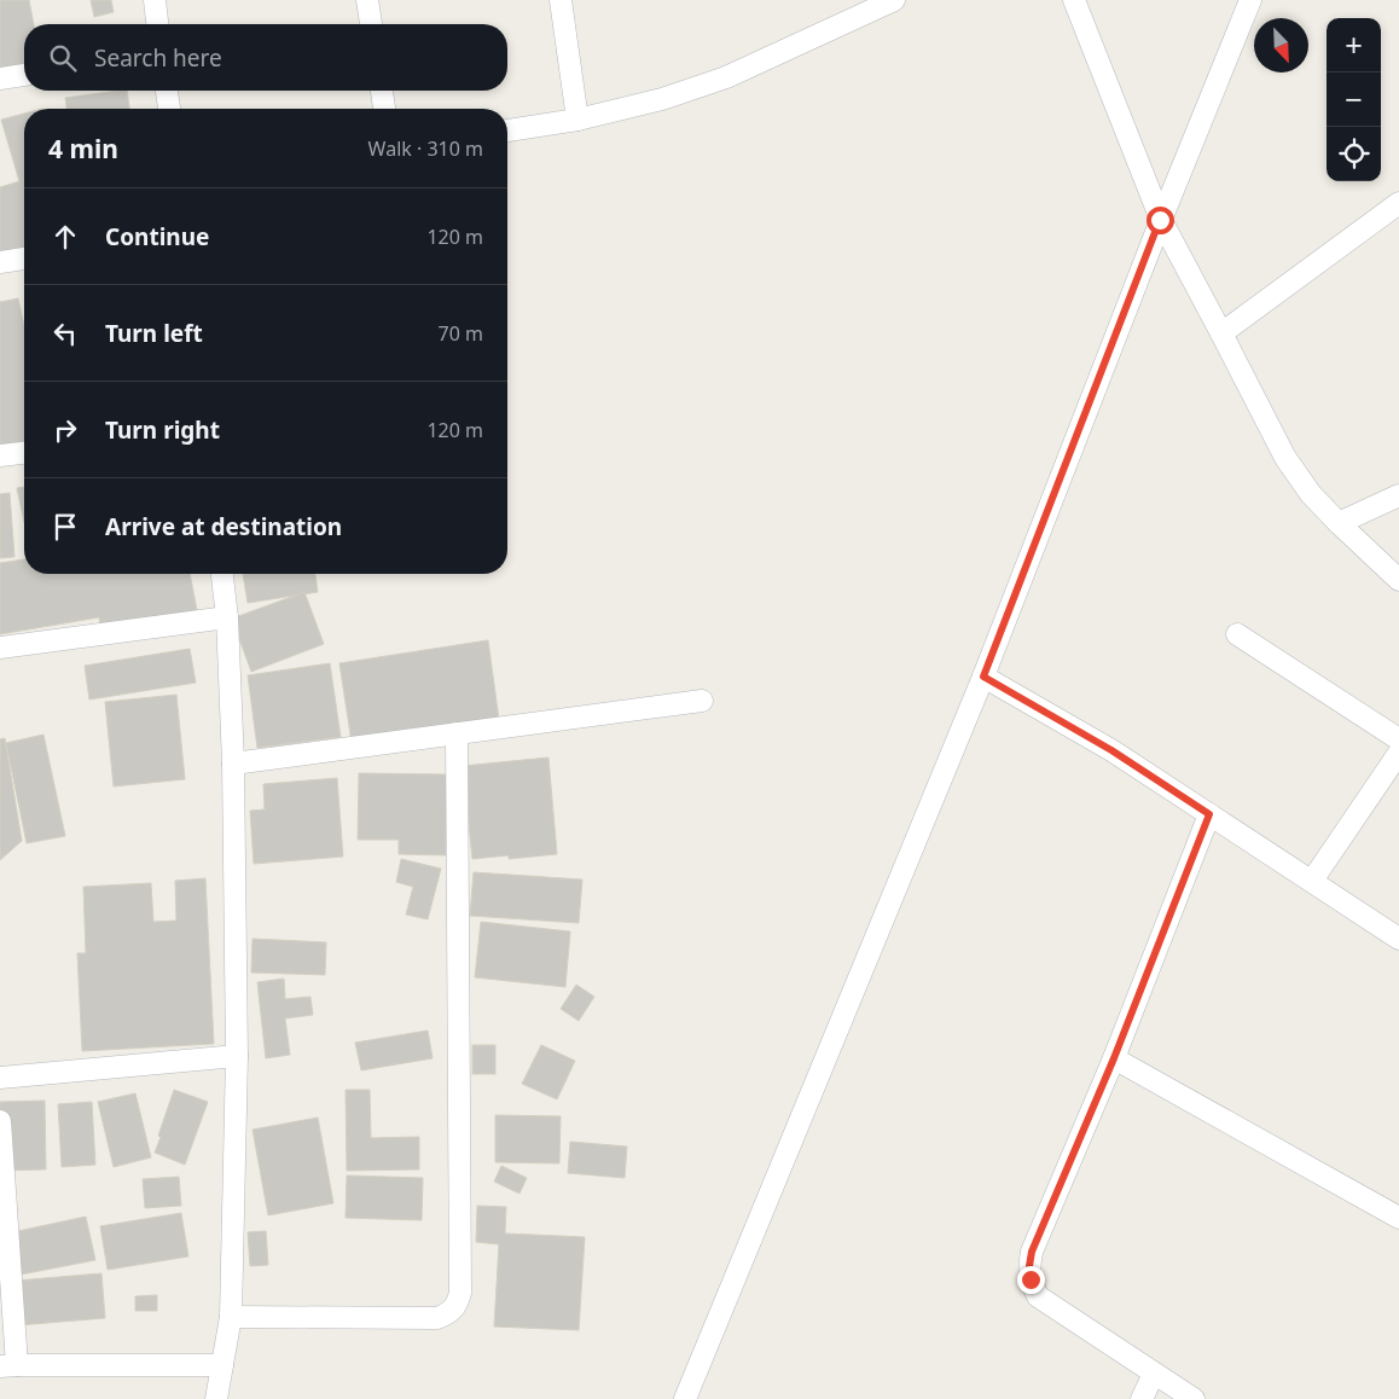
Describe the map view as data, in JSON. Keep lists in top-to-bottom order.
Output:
{
  "north": "bottom right",
  "page": {
    "map_buttons": ["+", "−"],
    "search": "Search here",
    "heading": ["4 min", "Walk · 310 m"],
    "list": [
      ["Continue", "120 m"],
      ["Turn left", "70 m"],
      ["Turn right", "120 m"],
      "Arrive at destination"
    ]
  }
}
